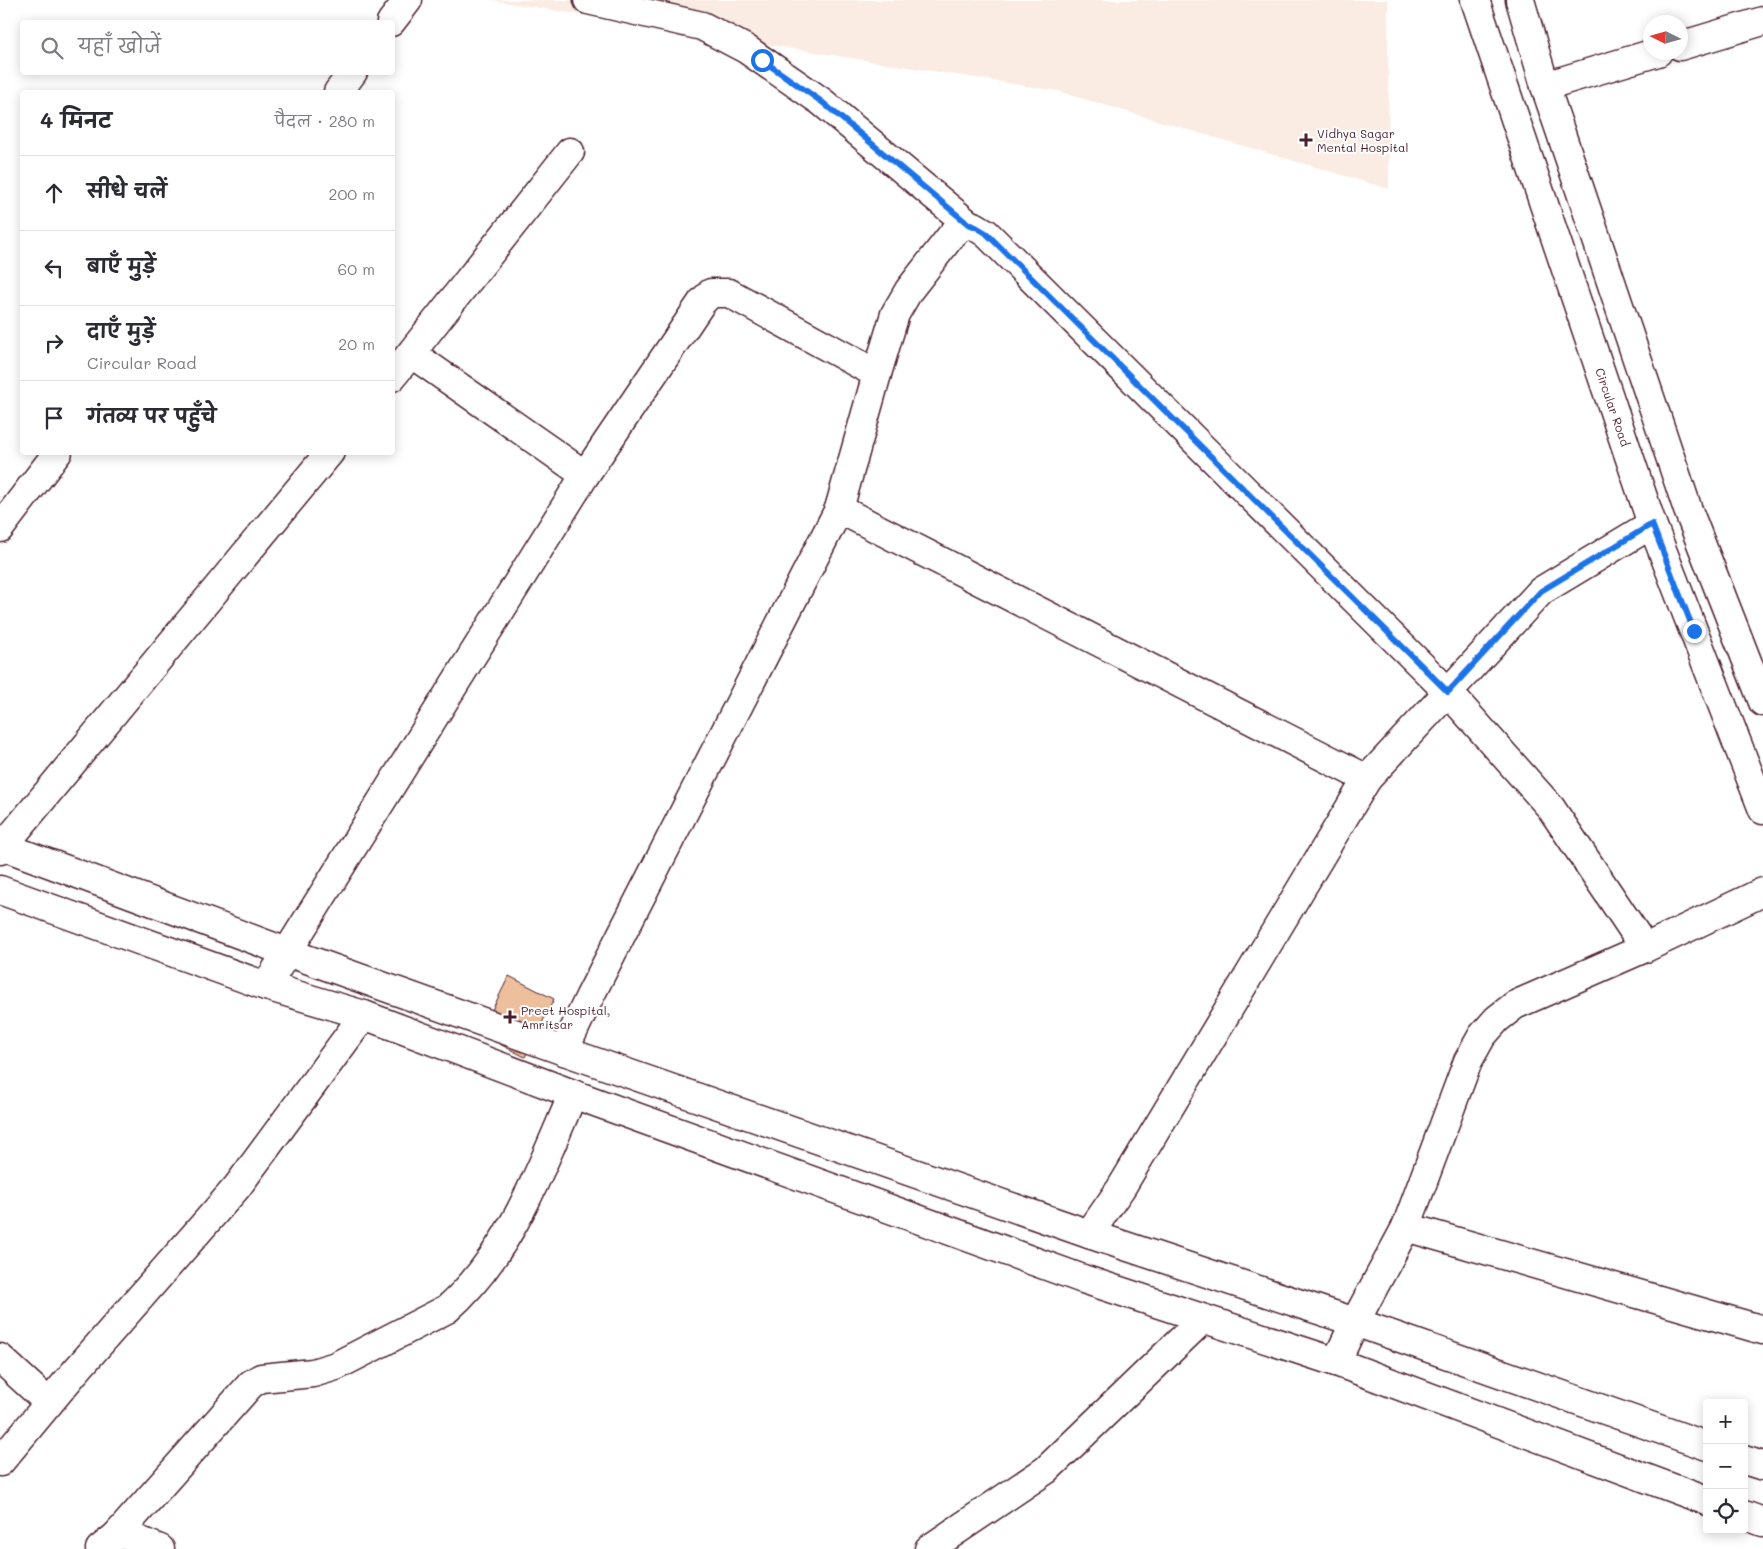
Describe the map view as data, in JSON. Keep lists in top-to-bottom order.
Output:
{
  "streets": {
    "street": ["Circular Road"]
  },
  "places": {
    "health": ["Vidhya Sagar Mental Hospital", "Preet Hospital, Amritsar"]
  },
  "north": "left",
  "page": {
    "search": "यहाँ खोजें",
    "heading": ["4 मिनट", "पैदल · 280 m"],
    "list": [
      ["सीधे चलें", "200 m"],
      ["बाएँ मुड़ें", "60 m"],
      ["दाएँ मुड़ें", "Circular Road", "20 m"],
      "गंतव्य पर पहुँचे"
    ],
    "map_buttons": ["+", "−"]
  }
}
